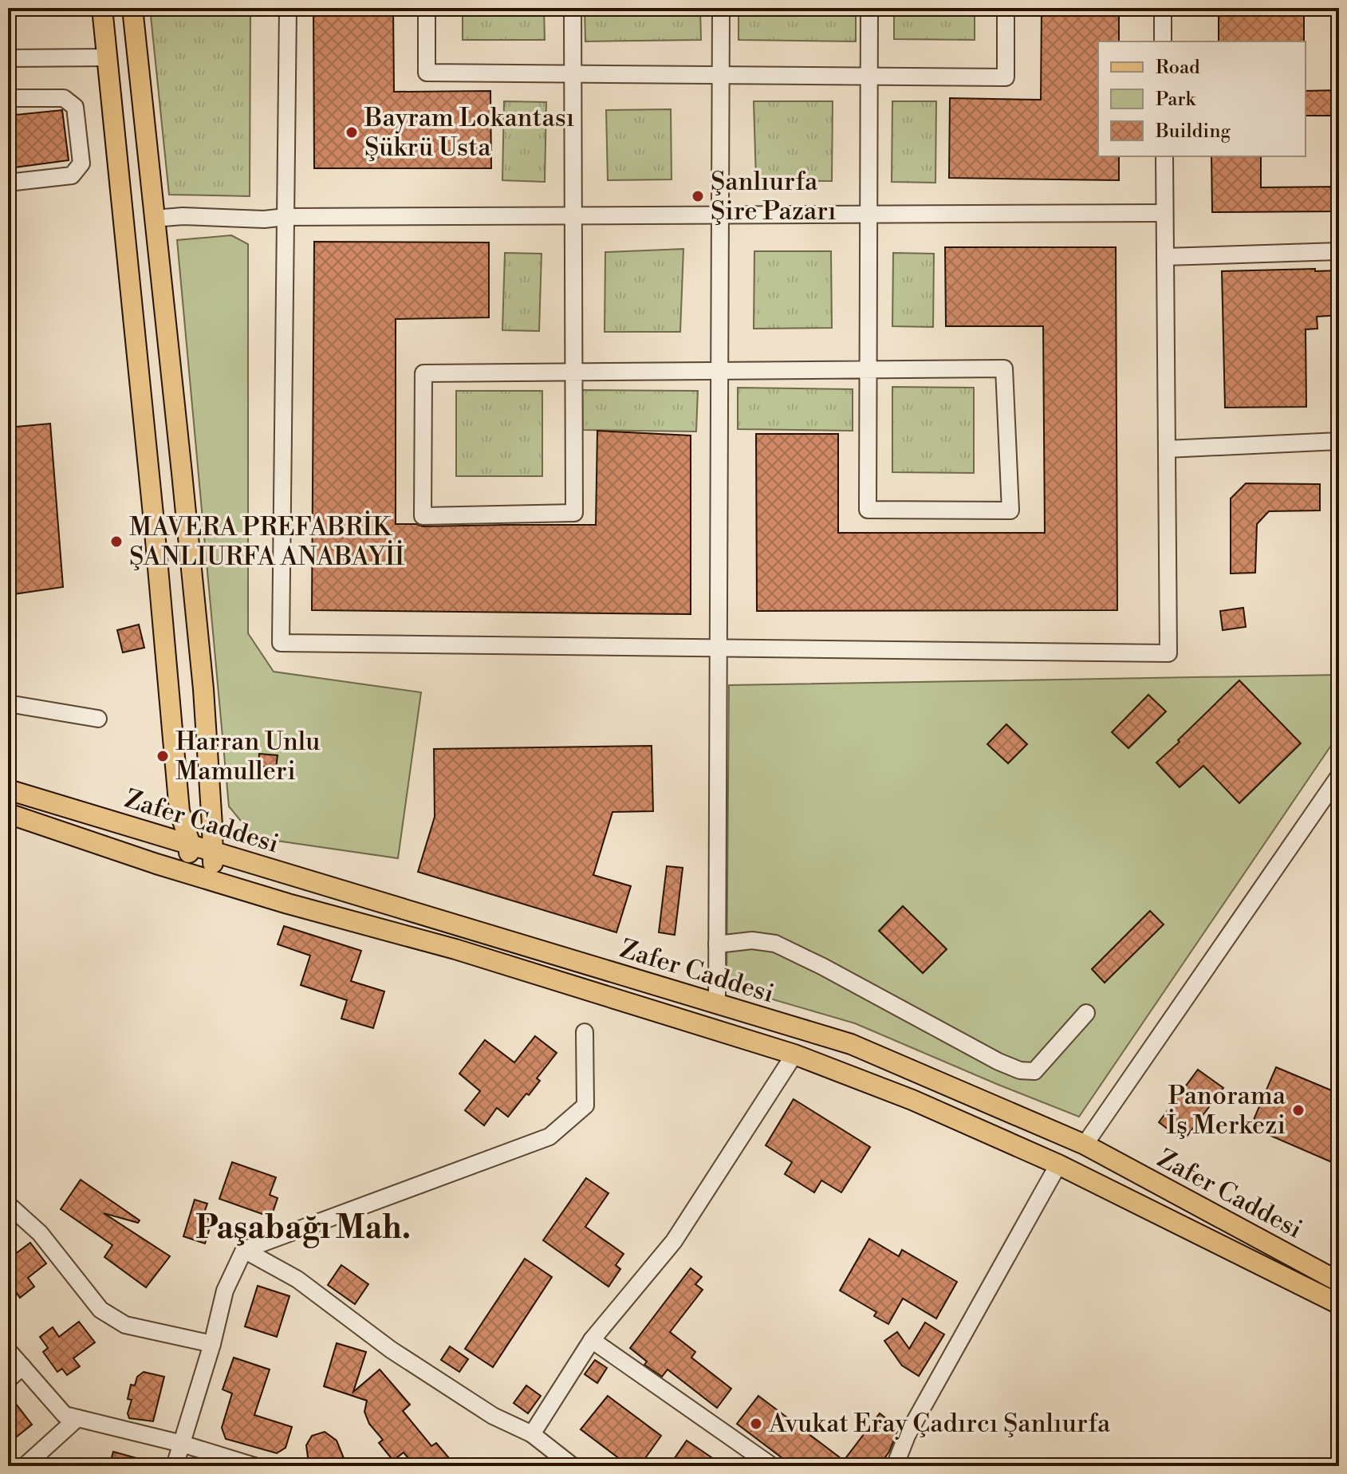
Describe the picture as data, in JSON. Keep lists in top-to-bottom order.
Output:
{
  "streets": {
    "main road": ["Zafer Caddesi"]
  },
  "districts": ["Paşabağı Mah."],
  "places": [
    "Bayram Lokantası Şükrü Usta",
    "Şanlıurfa Şire Pazarı",
    "MAVERA PREFABRİK ŞANLIURFA ANABAYİİ",
    "Harran Unlu Mamulleri",
    "Panorama İş Merkezi",
    "Avukat Eray Çadırcı Şanlıurfa"
  ],
  "legend": ["Road", "Park", "Building"]
}
